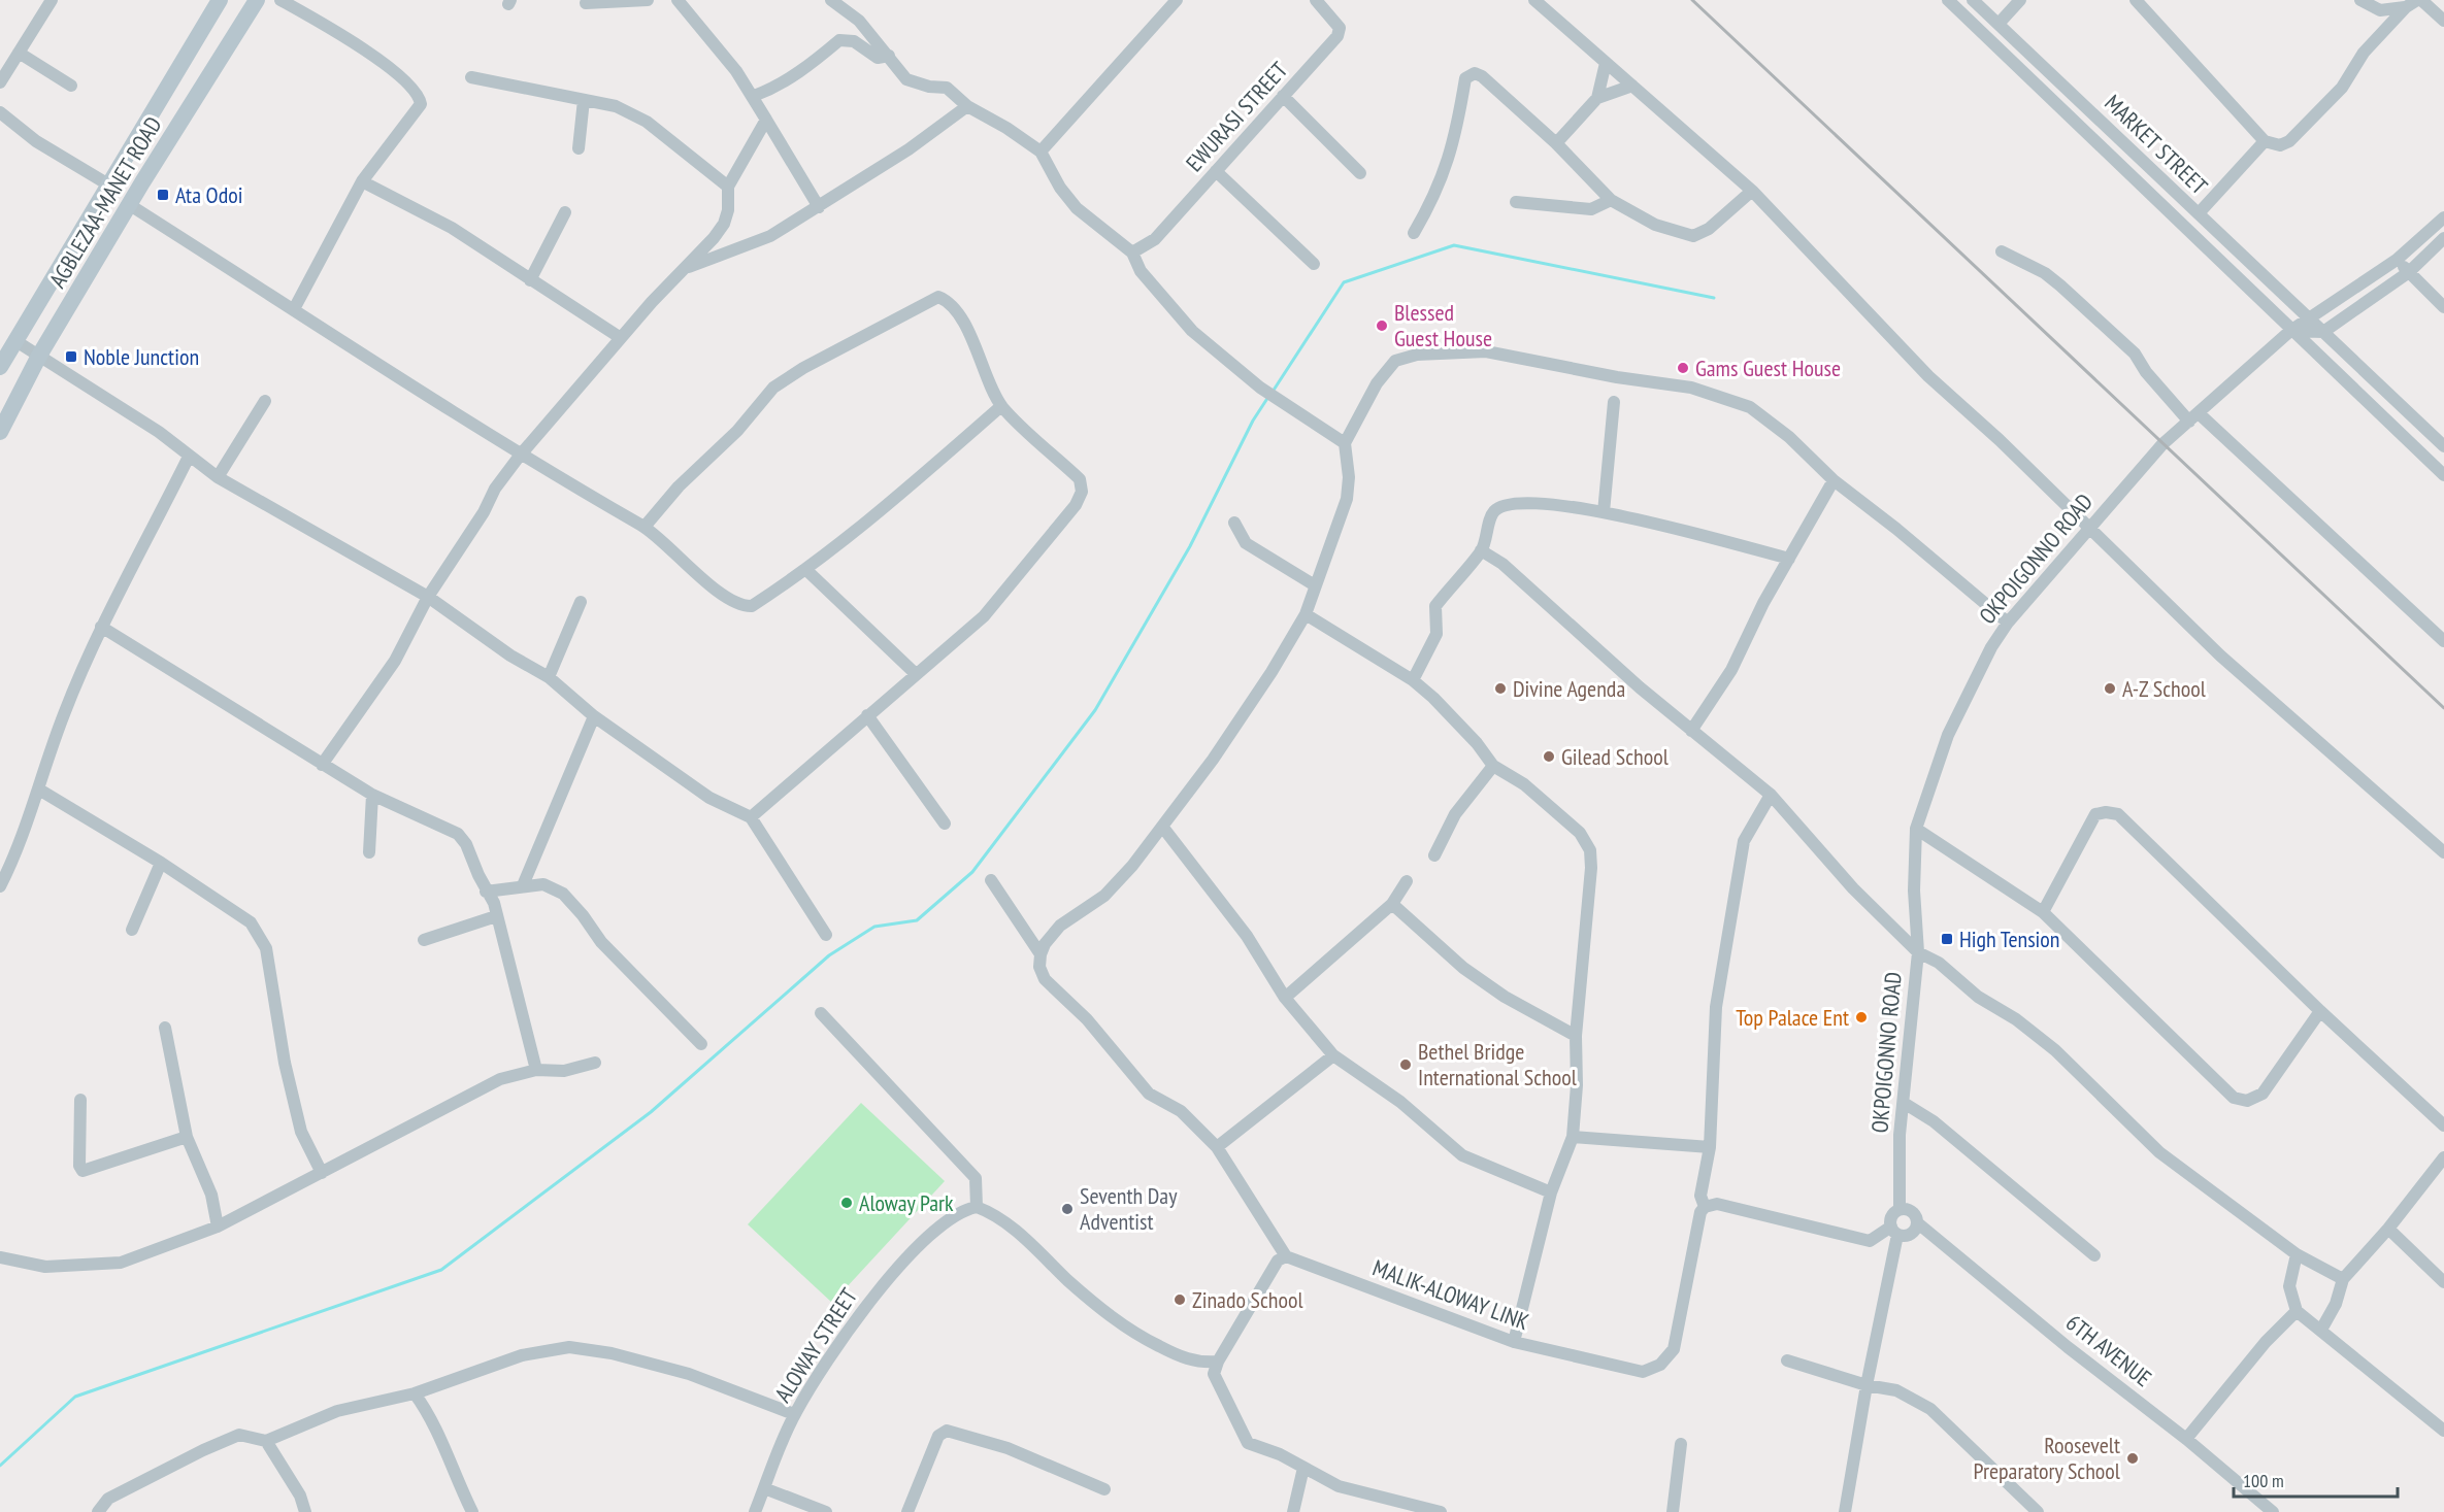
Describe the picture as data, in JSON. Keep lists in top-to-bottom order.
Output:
{
  "streets": {
    "main road": ["AGBLEZAA-MANET ROAD"],
    "street": [
      "EWURASI STREET",
      "MARKET STREET",
      "OKPOIGONNO ROAD",
      "MALIK-ALOWAY LINK",
      "ALOWAY STREET",
      "6TH AVENUE"
    ]
  },
  "crossings": [
    ["MARKET STREET", "OKPOIGONNO ROAD"],
    ["OKPOIGONNO ROAD", "6TH AVENUE"]
  ],
  "places": {
    "transit": ["Ata Odoi", "Noble Junction", "High Tension"],
    "other": [
      "Blessed Guest House",
      "Gams Guest House",
      "Divine Agenda",
      "A-Z School",
      "Gilead School",
      "Top Palace Ent",
      "Bethel Bridge International School",
      "Aloway Park",
      "Seventh Day Adventist",
      "Zinado School",
      "Roosevelt Preparatory School"
    ]
  },
  "scale_bar": "100 m"
}
